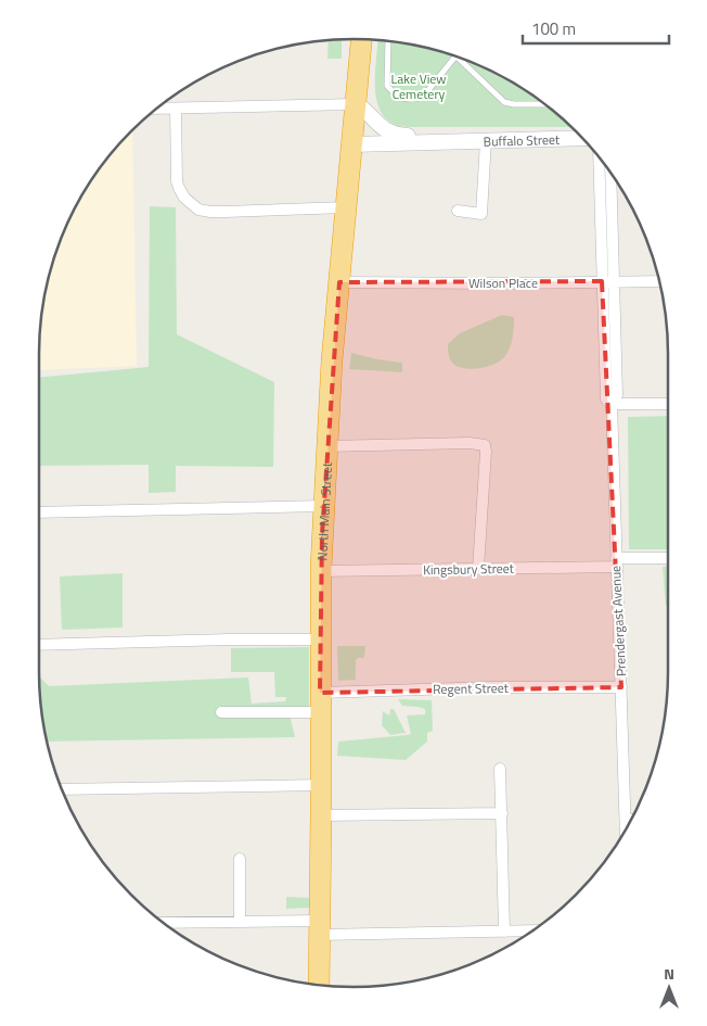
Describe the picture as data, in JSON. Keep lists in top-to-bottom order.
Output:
{
  "streets": {
    "highway": ["North Main Street"],
    "street": [
      "Buffalo Street",
      "Wilson Place",
      "Kingsbury Street",
      "Prendergast Avenue",
      "Regent Street"
    ]
  },
  "crossings": [
    ["Buffalo Street", "North Main Street"],
    ["Wilson Place", "North Main Street"],
    ["North Main Street", "Kingsbury Street"],
    ["North Main Street", "Regent Street"],
    ["Kingsbury Street", "Prendergast Avenue"],
    ["Prendergast Avenue", "Regent Street"]
  ],
  "parks": ["Lake View Cemetery"],
  "scale_bar": "100 m",
  "north": "top"
}
